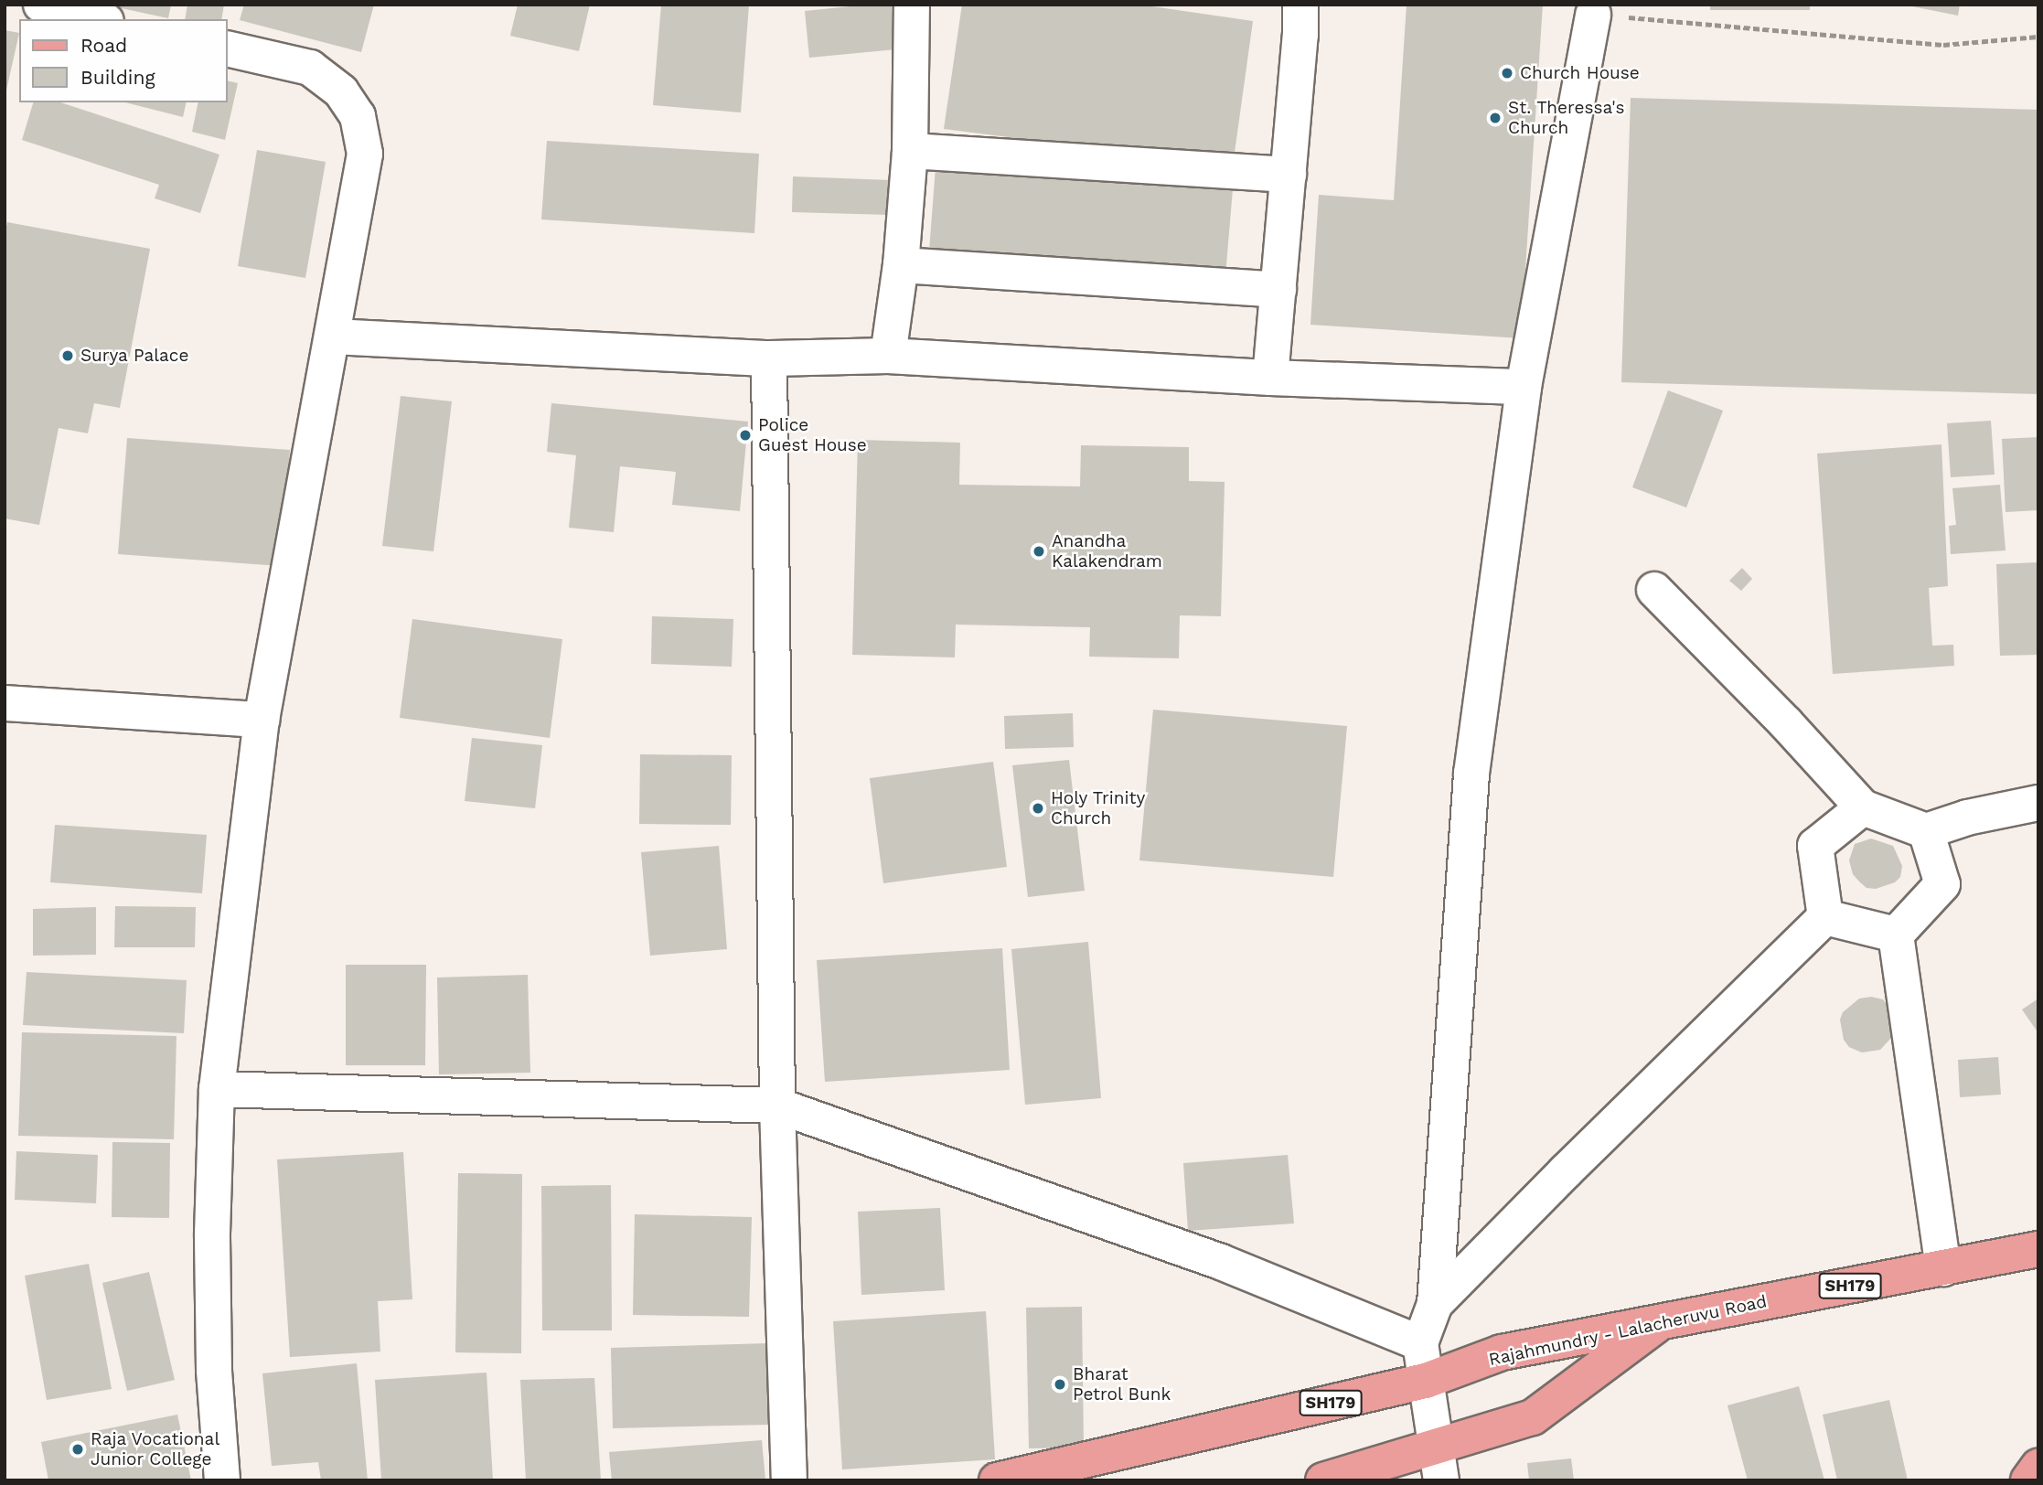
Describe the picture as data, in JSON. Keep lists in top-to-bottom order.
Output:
{
  "streets": {
    "main road": ["SH179", "Rajahmundry - Lalacheruvu Road"]
  },
  "crossings": [
    ["SH179", "Rajahmundry - Lalacheruvu Road"]
  ],
  "places": [
    "Church House",
    "St. Theressa's Church",
    "Surya Palace",
    "Police Guest House",
    "Anandha Kalakendram",
    "Holy Trinity Church",
    "Bharat Petrol Bunk",
    "Raja Vocational Junior College"
  ],
  "legend": ["Road", "Building"]
}
